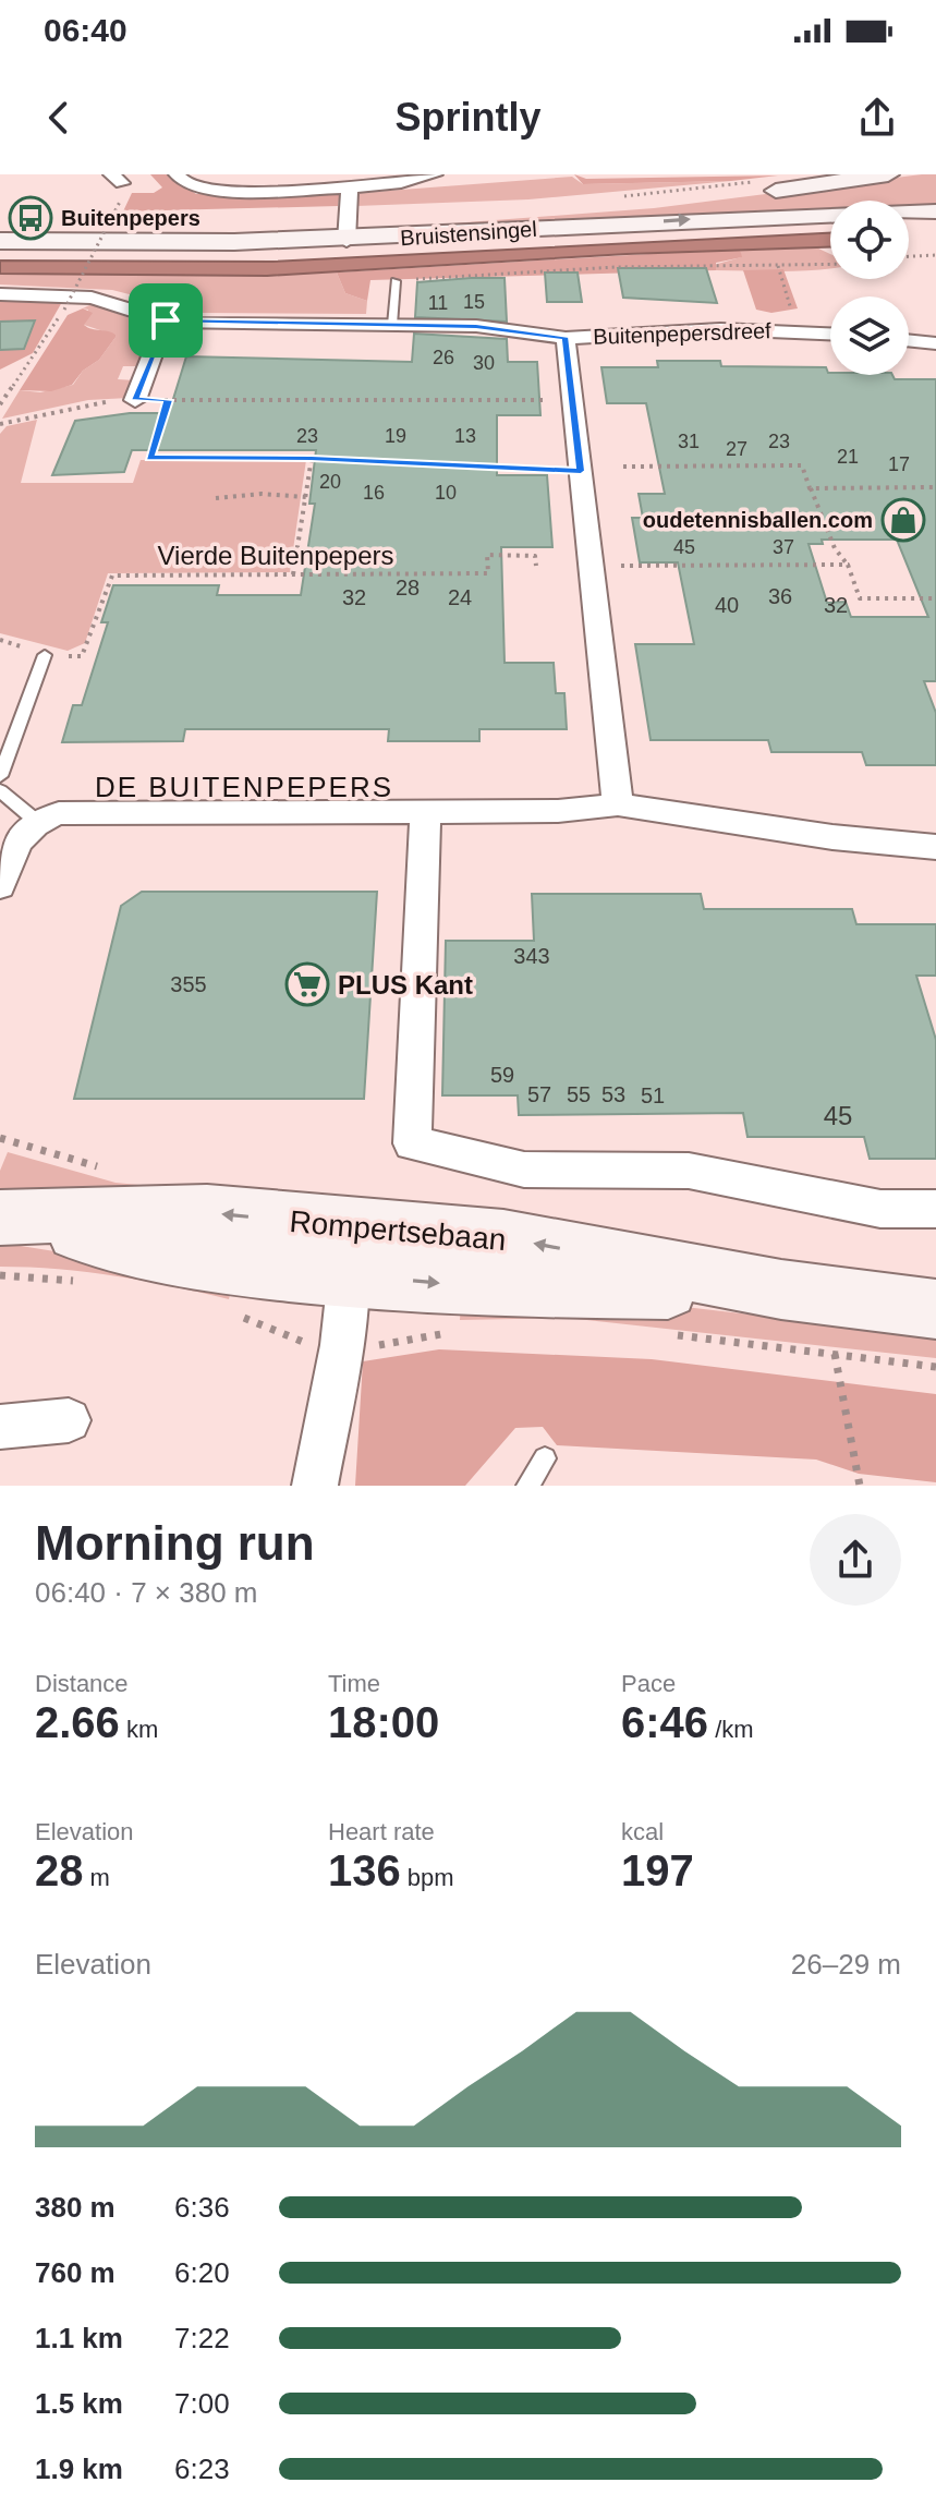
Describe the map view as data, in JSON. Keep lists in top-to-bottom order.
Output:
{
  "streets": {
    "main road": ["Bruistensingel", "Rompertsebaan"],
    "street": ["Buitenpepersdreef"],
    "path": ["Vierde Buitenpepers"]
  },
  "districts": ["DE BUITENPEPERS"],
  "places": {
    "bus stop": ["Buitenpepers"],
    "shop": ["oudetennisballen.com"],
    "supermarket": ["PLUS Kant"]
  },
  "house_numbers": [
    "15",
    "11",
    "26",
    "30",
    "23",
    "19",
    "13",
    "31",
    "23",
    "27",
    "21",
    "17",
    "20",
    "16",
    "10",
    "45",
    "37",
    "28",
    "36",
    "32",
    "24",
    "40",
    "32",
    "343",
    "355",
    "59",
    "57",
    "55",
    "53",
    "51",
    "45"
  ],
  "page": {
    "status": "06:40",
    "header": "Sprintly",
    "heading": ["Morning run", "06:40 · 7 × 380 m"],
    "stats": [
      ["Distance", "2.66 km"],
      ["Time", "18:00"],
      ["Pace", "6:46 /km"],
      ["Elevation", "28 m"],
      ["Heart rate", "136 bpm"],
      ["kcal", "197"]
    ],
    "chart": ["Elevation", "26–29 m"],
    "list": [
      {
        "name": "380 m",
        "note": "6:36"
      },
      {
        "name": "760 m",
        "note": "6:20"
      },
      {
        "name": "1.1 km",
        "note": "7:22"
      },
      {
        "name": "1.5 km",
        "note": "7:00"
      },
      {
        "name": "1.9 km",
        "note": "6:23"
      }
    ]
  }
}
